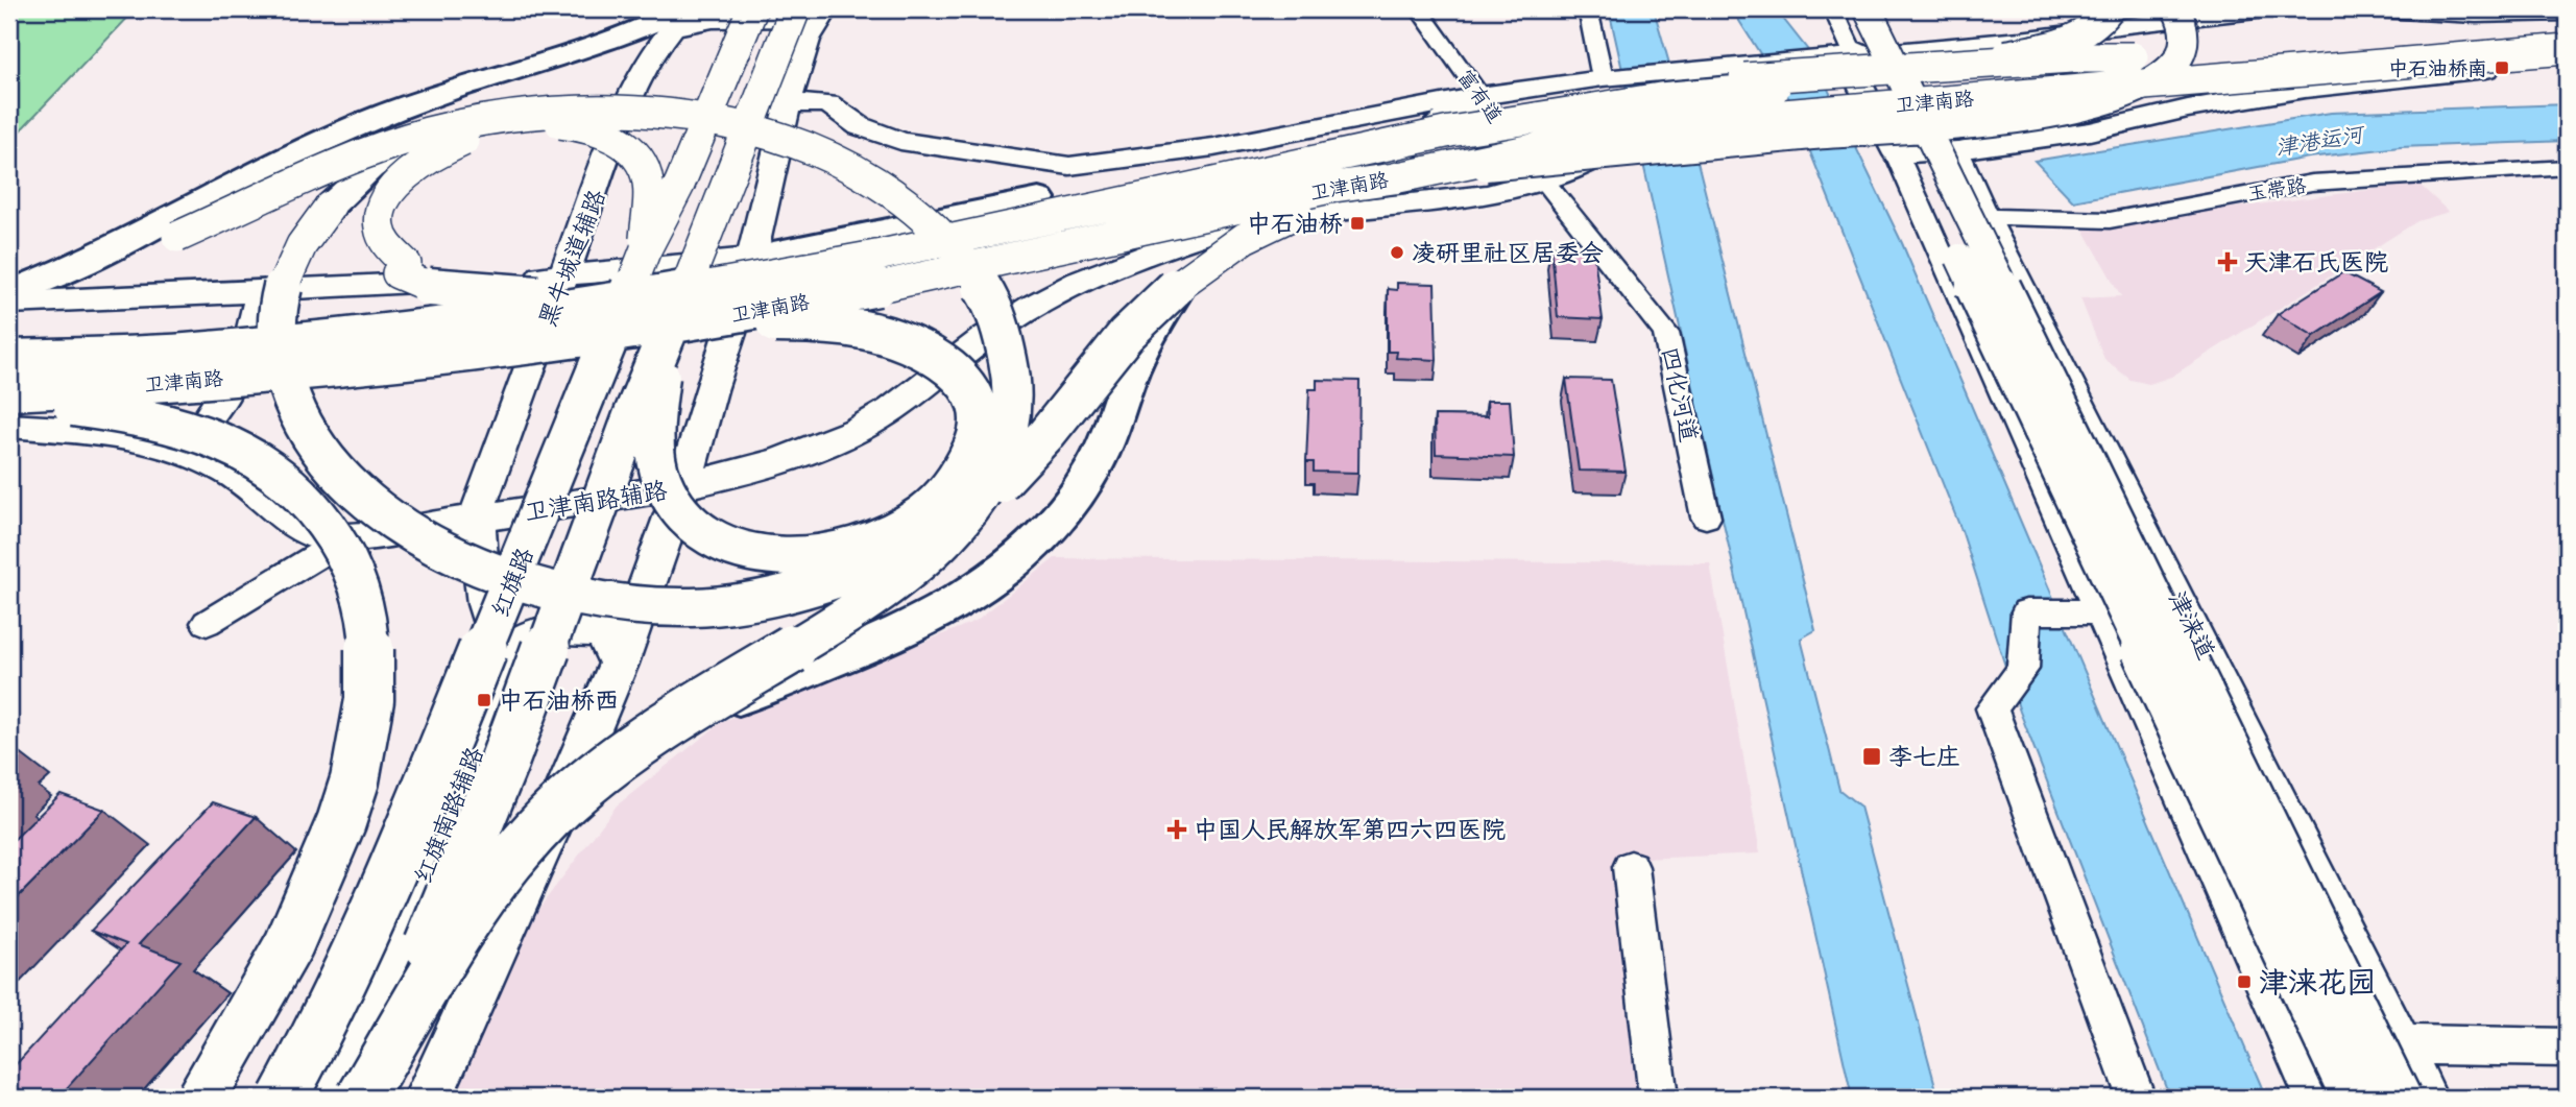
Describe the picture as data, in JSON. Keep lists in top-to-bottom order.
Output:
{
  "streets": {
    "highway": ["卫津南路", "红旗路"],
    "main road": ["黑牛城道辅路", "卫津南路辅路", "红旗南路辅路"],
    "street": [
      "富有道",
      "玉带路",
      "四化河道",
      "津涞道"
    ]
  },
  "crossings": [
    ["富有道", "四化河道"],
    ["富有道", "卫津南路辅路"],
    ["玉带路", "津涞道"],
    ["黑牛城道辅路", "卫津南路辅路"],
    ["四化河道", "卫津南路辅路"]
  ],
  "water": ["津港运河"],
  "places": {
    "transit": [
      "中石油桥南",
      "中石油桥",
      "中石油桥西",
      "李七庄",
      "津涞花园"
    ],
    "other": ["凌研里社区居委会"],
    "health": ["天津石氏医院", "中国人民解放军第四六四医院"]
  }
}
